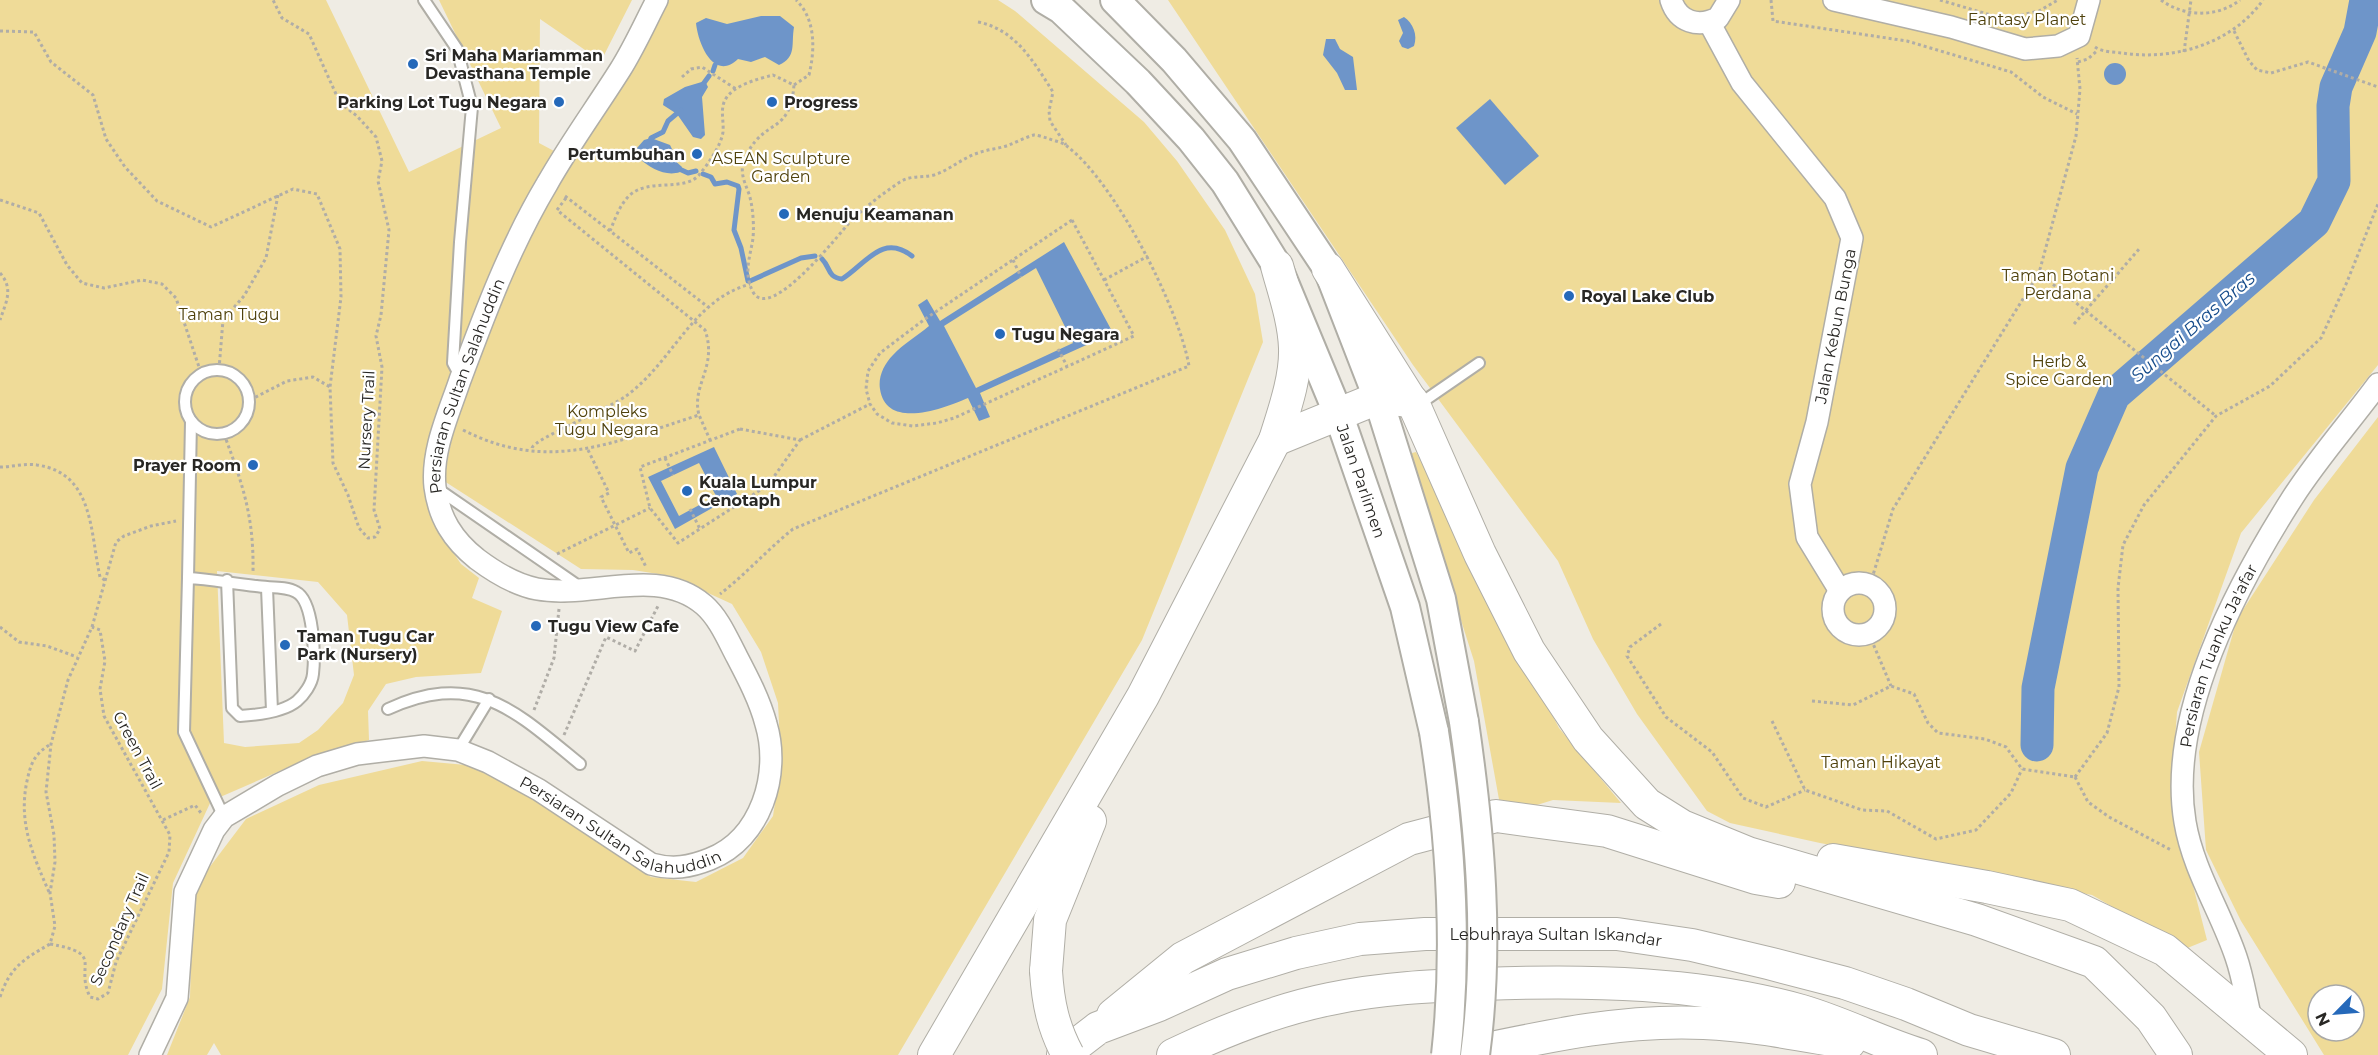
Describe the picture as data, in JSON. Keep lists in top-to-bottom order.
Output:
{
  "streets": {
    "main road": ["Lebuhraya Sultan Iskandar"],
    "street": [
      "Jalan Kebun Bunga",
      "Persiaran Sultan Salahuddin",
      "Jalan Parlimen",
      "Persiaran Tuanku Ja'afar"
    ],
    "path": ["Nursery Trail", "Green Trail", "Secondary Trail"]
  },
  "crossings": [
    ["Green Trail", "Secondary Trail"]
  ],
  "water": ["Sungai Bras Bras"],
  "parks": [
    "Fantasy Planet",
    "ASEAN Sculpture Garden",
    "Taman Botani Perdana",
    "Taman Tugu",
    "Herb & Spice Garden",
    "Kompleks Tugu Negara",
    "Taman Hikayat"
  ],
  "places": [
    "Sri Maha Mariamman Devasthana Temple",
    "Parking Lot Tugu Negara",
    "Progress",
    "Pertumbuhan",
    "Menuju Keamanan",
    "Royal Lake Club",
    "Tugu Negara",
    "Prayer Room",
    "Kuala Lumpur Cenotaph",
    "Tugu View Cafe",
    "Taman Tugu Car Park (Nursery)"
  ],
  "north": "bottom left"
}
